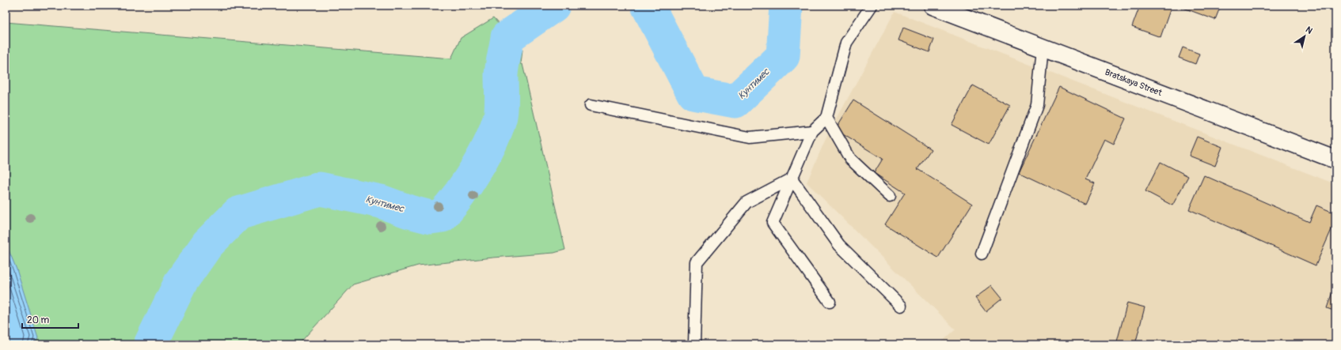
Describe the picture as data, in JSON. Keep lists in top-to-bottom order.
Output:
{
  "streets": {
    "street": ["Bratskaya Street"]
  },
  "water": ["Кунтимес"],
  "scale_bar": "20 m",
  "north": "top right"
}
